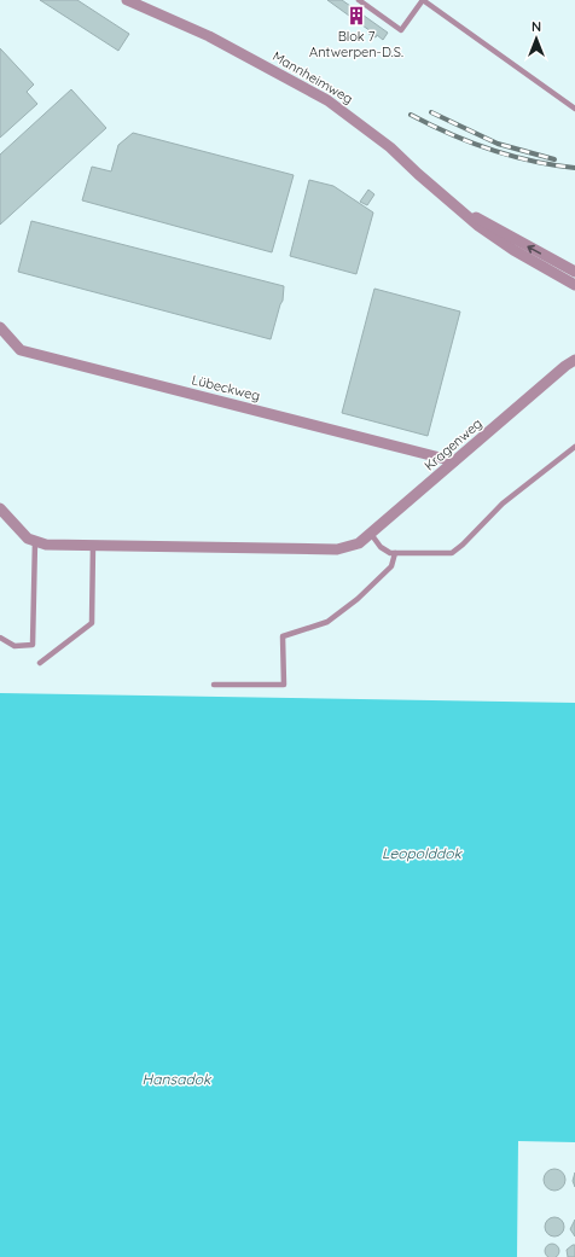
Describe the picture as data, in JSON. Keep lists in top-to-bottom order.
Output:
{
  "streets": {
    "street": ["Mannheimweg", "Lübeckweg", "Kragenweg"]
  },
  "crossings": [
    ["Lübeckweg", "Kragenweg"]
  ],
  "water": ["Leopolddok", "Hansadok"],
  "places": {
    "building": ["Blok 7 Antwerpen-D.S."]
  },
  "north": "top"
}
